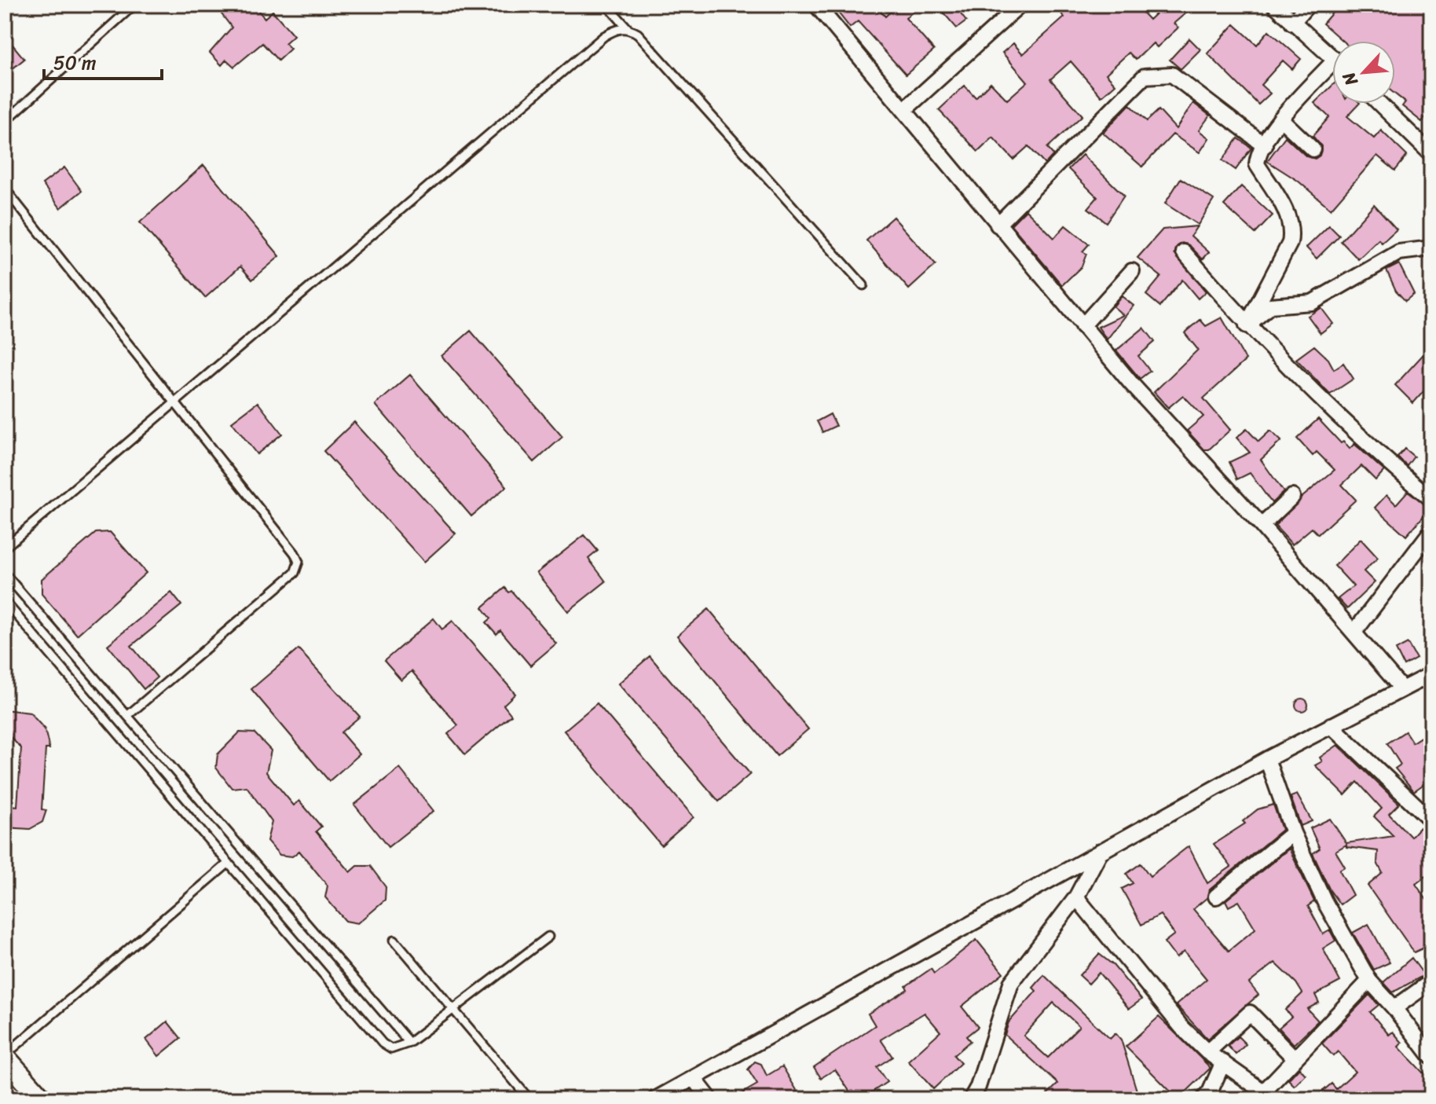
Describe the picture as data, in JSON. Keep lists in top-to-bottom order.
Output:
{
  "scale_bar": "50 m",
  "north": "bottom left"
}
